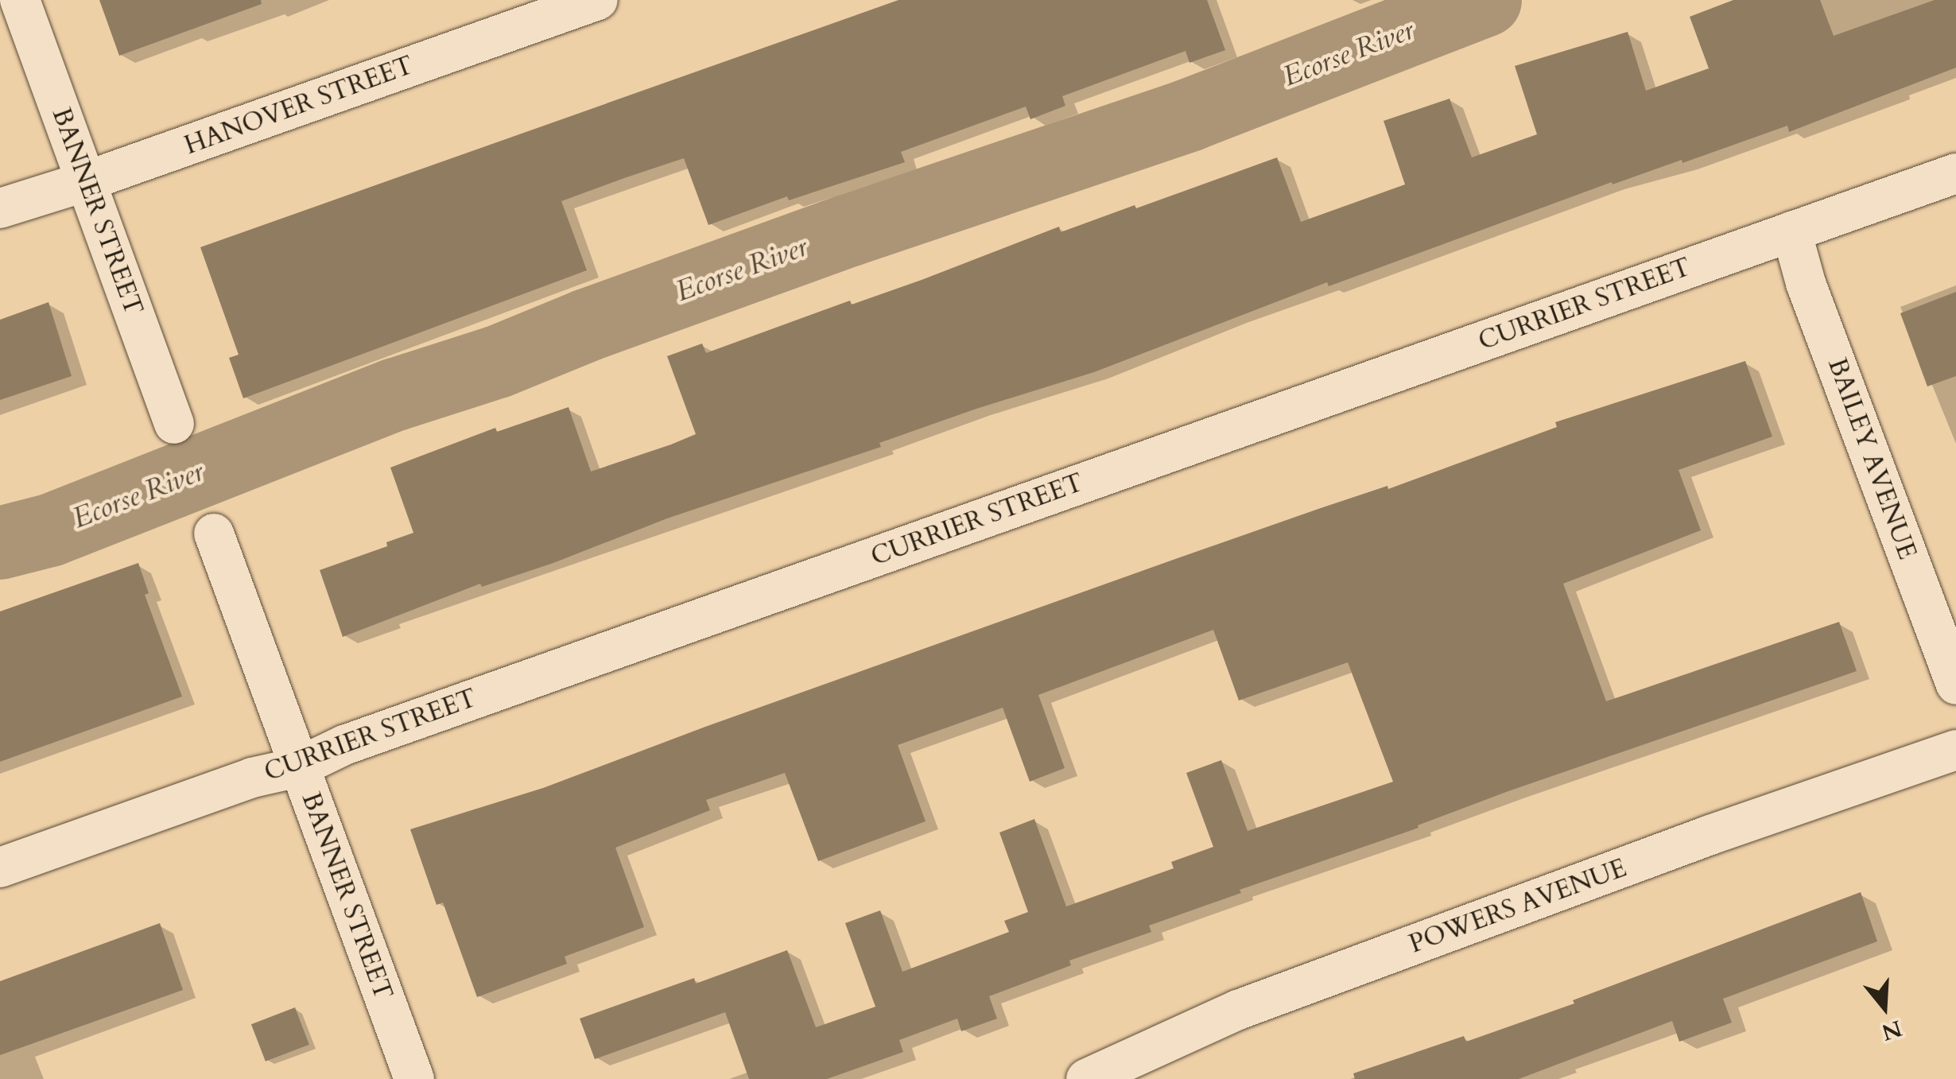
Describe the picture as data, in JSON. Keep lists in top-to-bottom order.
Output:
{
  "streets": {
    "street": [
      "HANOVER STREET",
      "BANNER STREET",
      "CURRIER STREET",
      "BAILEY AVENUE",
      "POWERS AVENUE"
    ]
  },
  "crossings": [
    ["HANOVER STREET", "BANNER STREET"],
    ["BANNER STREET", "CURRIER STREET"],
    ["CURRIER STREET", "BAILEY AVENUE"]
  ],
  "water": ["Ecorse River"],
  "north": "bottom"
}
